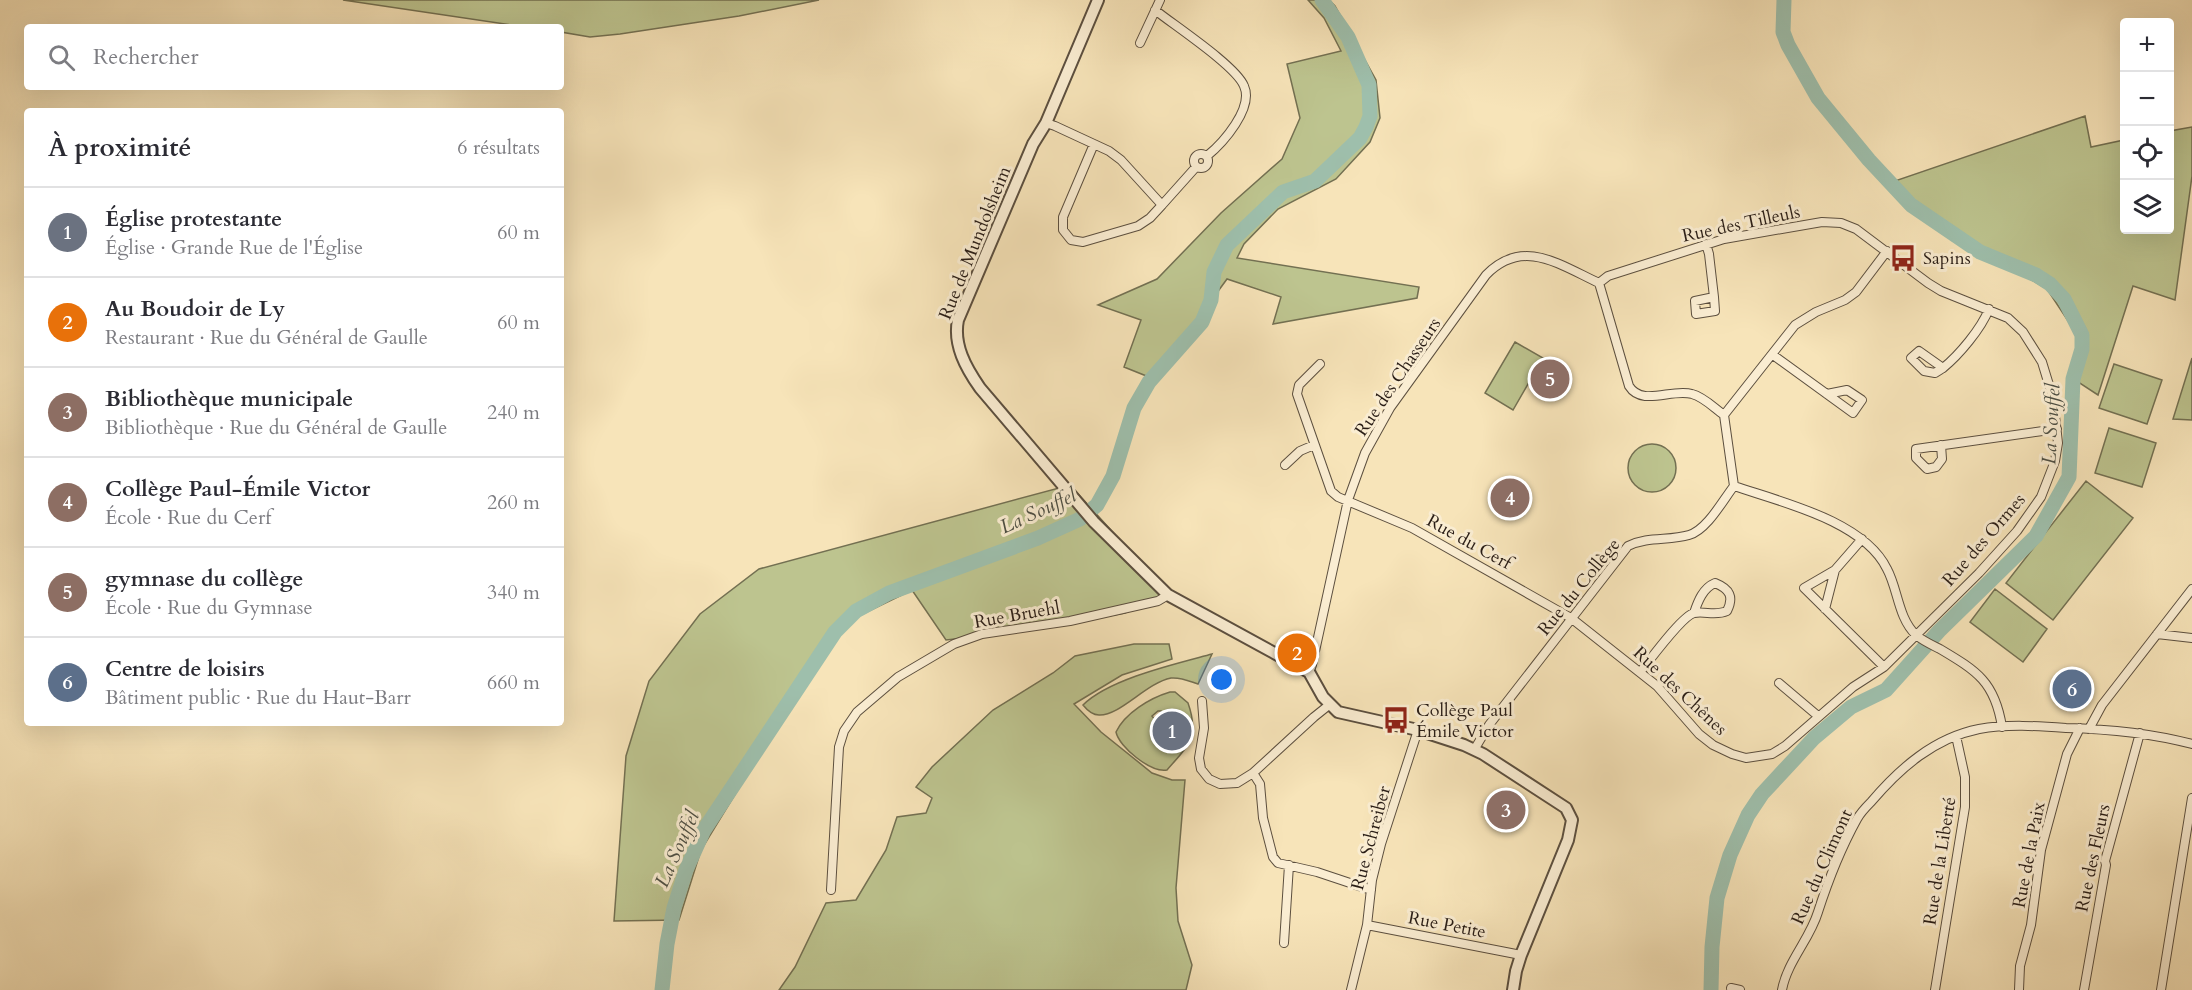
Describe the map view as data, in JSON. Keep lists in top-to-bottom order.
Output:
{
  "streets": {
    "street": [
      "Rue des Tilleuls",
      "Rue de Mundolsheim",
      "Rue des Chasseurs",
      "Rue des Ormes",
      "Rue du Cerf",
      "Rue du Collège",
      "Rue Bruehl",
      "Rue des Chênes",
      "Rue Schreiber",
      "Rue de la Paix",
      "Rue des Fleurs",
      "Rue de la Liberté",
      "Rue du Climont",
      "Rue Petite"
    ]
  },
  "crossings": [
    ["Rue des Tilleuls", "Rue des Chasseurs"],
    ["Rue des Tilleuls", "Rue des Ormes"],
    ["Rue de Mundolsheim", "Rue des Chasseurs"],
    ["Rue de Mundolsheim", "Rue Bruehl"],
    ["Rue des Chasseurs", "Rue du Cerf"],
    ["Rue des Ormes", "Rue des Chênes"],
    ["Rue du Cerf", "Rue du Collège"],
    ["Rue du Cerf", "Rue des Chênes"],
    ["Rue du Collège", "Rue des Chênes"],
    ["Rue Schreiber", "Rue Petite"],
    ["Rue de la Paix", "Rue du Climont"],
    ["Rue des Fleurs", "Rue du Climont"],
    ["Rue de la Liberté", "Rue du Climont"]
  ],
  "water": ["La Souffel"],
  "places": {
    "bus stop": ["Sapins", "Collège Paul Émile Victor"]
  },
  "page": {
    "map_buttons": ["+", "−"],
    "search": "Rechercher",
    "heading": ["À proximité", "6 résultats"],
    "list": [
      {
        "mark": "1",
        "name": "Église protestante",
        "note": "Église · Grande Rue de l'Église",
        "value": "60 m"
      },
      {
        "mark": "2",
        "name": "Au Boudoir de Ly",
        "note": "Restaurant · Rue du Général de Gaulle",
        "value": "60 m"
      },
      {
        "mark": "3",
        "name": "Bibliothèque municipale",
        "note": "Bibliothèque · Rue du Général de Gaulle",
        "value": "240 m"
      },
      {
        "mark": "4",
        "name": "Collège Paul-Émile Victor",
        "note": "École · Rue du Cerf",
        "value": "260 m"
      },
      {
        "mark": "5",
        "name": "gymnase du collège",
        "note": "École · Rue du Gymnase",
        "value": "340 m"
      },
      {
        "mark": "6",
        "name": "Centre de loisirs",
        "note": "Bâtiment public · Rue du Haut-Barr",
        "value": "660 m"
      }
    ],
    "pins": [
      "5",
      "4",
      "2",
      "6",
      "1",
      "3"
    ]
  }
}
